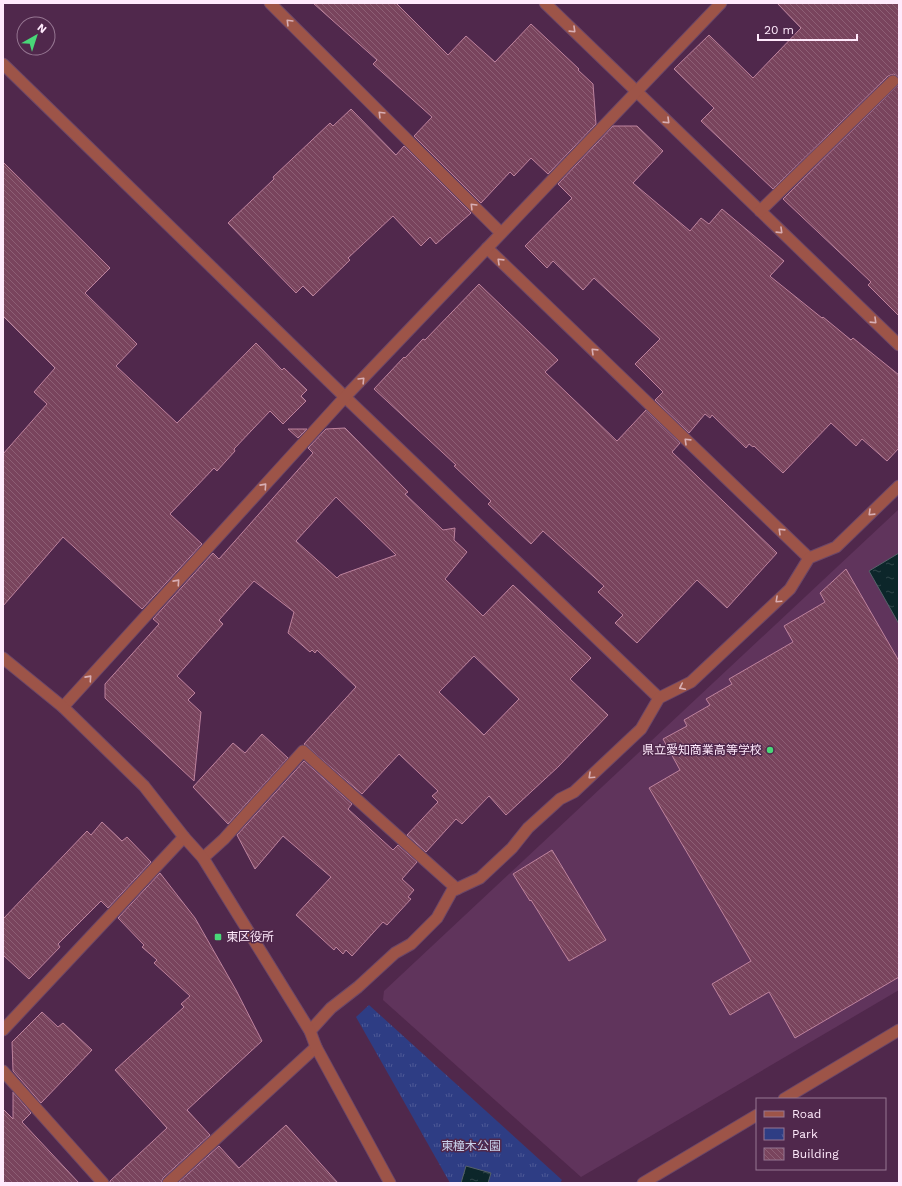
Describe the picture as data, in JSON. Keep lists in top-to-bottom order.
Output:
{
  "parks": ["東橦木公園"],
  "places": {
    "other": ["県立愛知商業高等学校"],
    "transit": ["東区役所"]
  },
  "legend": ["Road", "Park", "Building"],
  "scale_bar": "20 m",
  "north": "top right"
}
